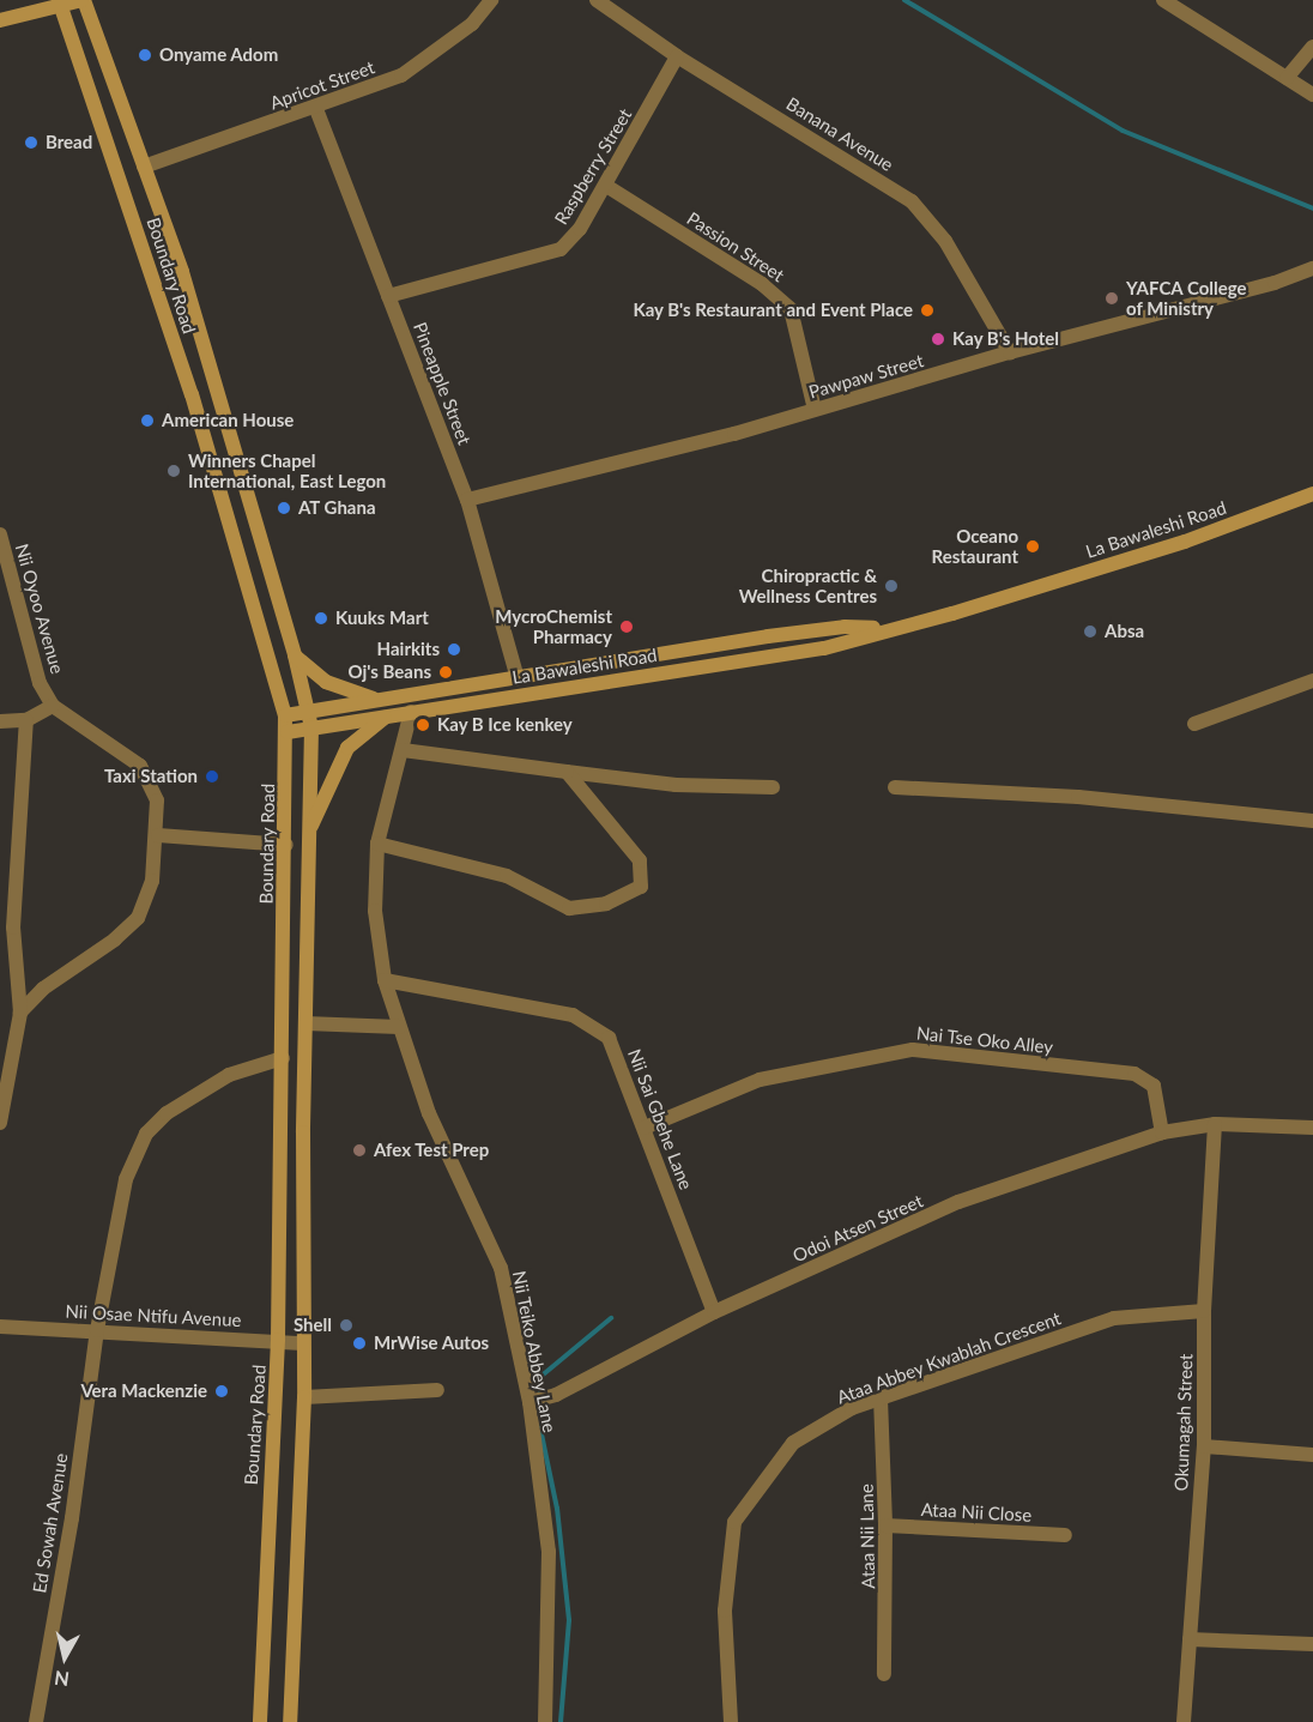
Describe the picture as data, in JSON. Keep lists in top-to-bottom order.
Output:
{
  "streets": {
    "main road": ["Boundary Road", "La Bawaleshi Road"],
    "street": [
      "Apricot Street",
      "Banana Avenue",
      "Raspberry Street",
      "Passion Street",
      "Pawpaw Street",
      "Pineapple Street",
      "Nii Oyoo Avenue",
      "Nai Tse Oko Alley",
      "Nii Sai Gbehe Lane",
      "Odoi Atsen Street",
      "Nii Osae Ntifu Avenue",
      "Nii Teiko Abbey Lane",
      "Ataa Abbey Kwablah Crescent",
      "Okumagah Street",
      "Ataa Nii Close",
      "Ed Sowah Avenue",
      "Ataa Nii Lane"
    ]
  },
  "crossings": [
    ["Apricot Street", "Boundary Road"],
    ["Apricot Street", "Pineapple Street"],
    ["Banana Avenue", "Raspberry Street"],
    ["Banana Avenue", "Pawpaw Street"],
    ["Raspberry Street", "Passion Street"],
    ["Raspberry Street", "Pineapple Street"],
    ["Passion Street", "Pawpaw Street"],
    ["Boundary Road", "La Bawaleshi Road"],
    ["Boundary Road", "Nii Osae Ntifu Avenue"],
    ["Boundary Road", "Ed Sowah Avenue"],
    ["Pawpaw Street", "Pineapple Street"],
    ["Pineapple Street", "La Bawaleshi Road"],
    ["La Bawaleshi Road", "Nii Teiko Abbey Lane"],
    ["Nai Tse Oko Alley", "Nii Sai Gbehe Lane"],
    ["Nai Tse Oko Alley", "Odoi Atsen Street"],
    ["Nii Sai Gbehe Lane", "Odoi Atsen Street"],
    ["Nii Sai Gbehe Lane", "Nii Teiko Abbey Lane"],
    ["Odoi Atsen Street", "Nii Teiko Abbey Lane"],
    ["Odoi Atsen Street", "Okumagah Street"],
    ["Nii Osae Ntifu Avenue", "Ed Sowah Avenue"],
    ["Ataa Abbey Kwablah Crescent", "Okumagah Street"],
    ["Ataa Abbey Kwablah Crescent", "Ataa Nii Lane"],
    ["Ataa Nii Close", "Ataa Nii Lane"]
  ],
  "places": [
    "Onyame Adom",
    "Bread",
    "YAFCA College of Ministry",
    "Kay B's Restaurant and Event Place",
    "Kay B's Hotel",
    "American House",
    "Winners Chapel International, East Legon",
    "AT Ghana",
    "Oceano Restaurant",
    "Chiropractic & Wellness Centres",
    "Kuuks Mart",
    "MycroChemist Pharmacy",
    "Absa",
    "Hairkits",
    "Oj's Beans",
    "Kay B Ice kenkey",
    "Taxi Station",
    "Afex Test Prep",
    "Shell",
    "MrWise Autos",
    "Vera Mackenzie"
  ],
  "north": "bottom"
}
